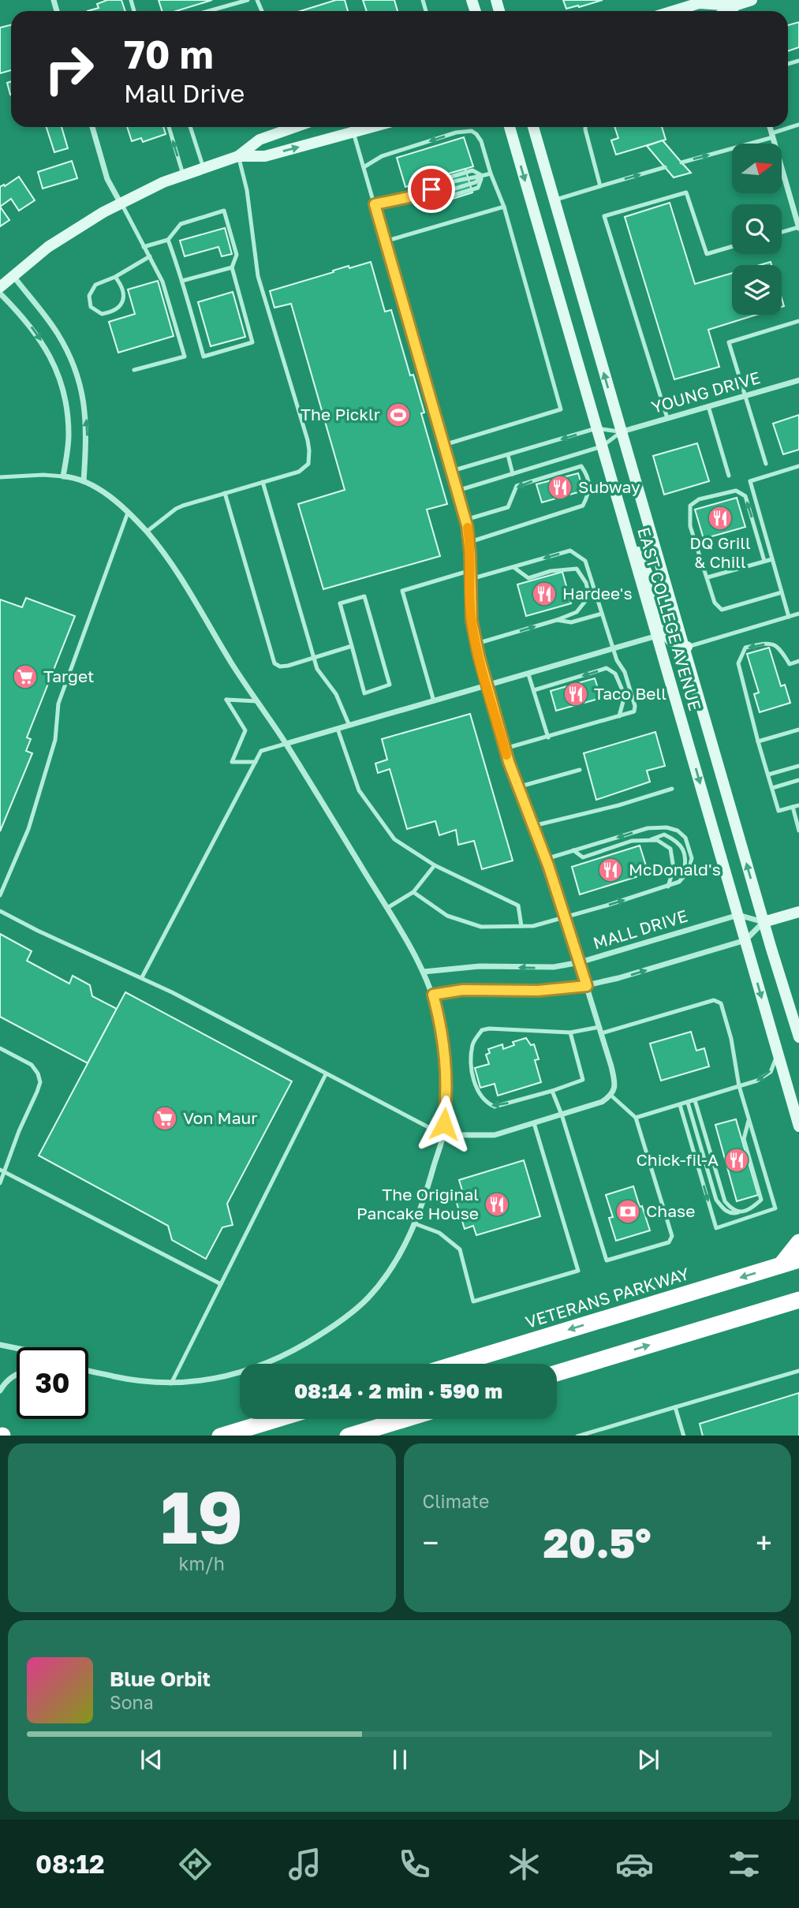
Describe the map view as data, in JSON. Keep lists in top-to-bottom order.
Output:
{
  "streets": {
    "highway": ["VETERANS PARKWAY"],
    "main road": ["EAST COLLEGE AVENUE"],
    "street": ["YOUNG DRIVE", "MALL DRIVE"]
  },
  "crossings": [
    ["YOUNG DRIVE", "EAST COLLEGE AVENUE"],
    ["EAST COLLEGE AVENUE", "MALL DRIVE"]
  ],
  "places": {
    "sports": ["The Picklr"],
    "restaurant": [
      "Subway",
      "DQ Grill & Chill",
      "Hardee's",
      "Taco Bell",
      "McDonald's",
      "Chick-fil-A",
      "The Original Pancake House"
    ],
    "supermarket": ["Target", "Von Maur"],
    "bank": ["Chase"]
  },
  "north": "right",
  "page": {
    "turn": ["70 m", "Mall Drive"],
    "limit": "30",
    "trip": "08:14 · 2 min · 590 m",
    "tile": [
      ["19", "km/h"],
      "Climate"
    ],
    "heat": ["−", "20.5°", "+"],
    "song": ["Blue Orbit", "Sona"],
    "tabs": "08:12"
  }
}
